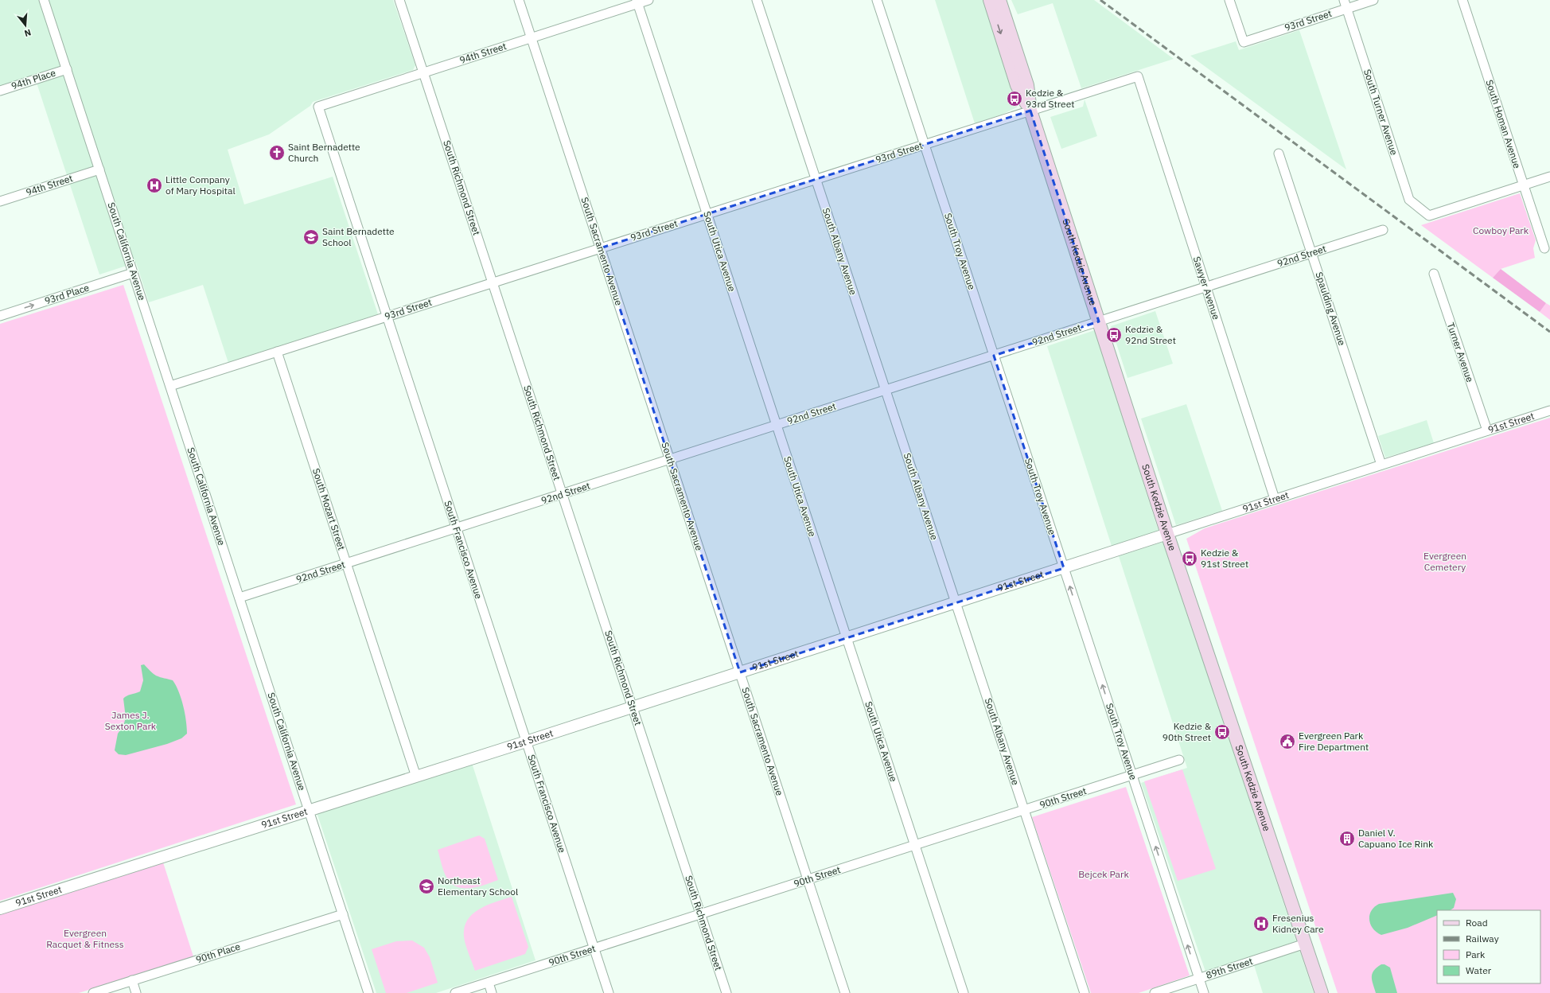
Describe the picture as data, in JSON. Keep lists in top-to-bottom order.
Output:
{
  "streets": {
    "main road": ["South Kedzie Avenue"],
    "street": [
      "93rd Street",
      "94th Street",
      "94th Place",
      "South Turner Avenue",
      "South Homan Avenue",
      "South Richmond Street",
      "South California Avenue",
      "South Sacramento Avenue",
      "South Utica Avenue",
      "South Albany Avenue",
      "South Troy Avenue",
      "92nd Street",
      "Sawyer Avenue",
      "93rd Place",
      "Spaulding Avenue",
      "Turner Avenue",
      "91st Street",
      "South Mozart Street",
      "South Francisco Avenue",
      "90th Street",
      "90th Place",
      "89th Street"
    ]
  },
  "crossings": [
    ["93rd Street", "South Turner Avenue"],
    ["93rd Street", "South Richmond Street"],
    ["93rd Street", "South California Avenue"],
    ["93rd Street", "South Sacramento Avenue"],
    ["93rd Street", "South Utica Avenue"],
    ["93rd Street", "South Albany Avenue"],
    ["93rd Street", "South Troy Avenue"],
    ["93rd Street", "South Kedzie Avenue"],
    ["93rd Street", "Sawyer Avenue"],
    ["93rd Street", "South Mozart Street"],
    ["93rd Street", "South Francisco Avenue"],
    ["94th Street", "South Richmond Street"],
    ["94th Street", "South California Avenue"],
    ["94th Street", "South Sacramento Avenue"],
    ["94th Street", "South Utica Avenue"],
    ["94th Street", "South Francisco Avenue"],
    ["94th Place", "South California Avenue"],
    ["South Turner Avenue", "South Homan Avenue"],
    ["South Richmond Street", "92nd Street"],
    ["South Richmond Street", "91st Street"],
    ["South Richmond Street", "90th Street"],
    ["South California Avenue", "92nd Street"],
    ["South California Avenue", "93rd Place"],
    ["South California Avenue", "91st Street"],
    ["South California Avenue", "90th Place"],
    ["South Sacramento Avenue", "92nd Street"],
    ["South Sacramento Avenue", "91st Street"],
    ["South Sacramento Avenue", "90th Street"],
    ["South Utica Avenue", "92nd Street"],
    ["South Utica Avenue", "91st Street"],
    ["South Utica Avenue", "90th Street"],
    ["South Albany Avenue", "92nd Street"],
    ["South Albany Avenue", "91st Street"],
    ["South Albany Avenue", "90th Street"],
    ["South Troy Avenue", "92nd Street"],
    ["South Troy Avenue", "91st Street"],
    ["South Troy Avenue", "90th Street"],
    ["South Troy Avenue", "89th Street"],
    ["92nd Street", "South Kedzie Avenue"],
    ["92nd Street", "Sawyer Avenue"],
    ["92nd Street", "Spaulding Avenue"],
    ["92nd Street", "South Mozart Street"],
    ["92nd Street", "South Francisco Avenue"],
    ["South Kedzie Avenue", "91st Street"],
    ["South Kedzie Avenue", "89th Street"],
    ["Sawyer Avenue", "91st Street"],
    ["Spaulding Avenue", "91st Street"],
    ["Turner Avenue", "91st Street"],
    ["91st Street", "South Mozart Street"],
    ["91st Street", "South Francisco Avenue"],
    ["South Francisco Avenue", "90th Street"]
  ],
  "one_way": ["South Troy Avenue", "93rd Place"],
  "parks": [
    "Cowboy Park",
    "Evergreen Cemetery",
    "James J. Sexton Park",
    "Bejcek Park",
    "Evergreen Racquet & Fitness"
  ],
  "places": {
    "bus stop": [
      "Kedzie & 93rd Street",
      "Kedzie & 92nd Street",
      "Kedzie & 91st Street",
      "Kedzie & 90th Street"
    ],
    "church": ["Saint Bernadette Church"],
    "hospital": ["Little Company of Mary Hospital", "Fresenius Kidney Care"],
    "school or university": ["Saint Bernadette School", "Northeast Elementary School"],
    "public building": ["Evergreen Park Fire Department"],
    "building": ["Daniel V. Capuano Ice Rink"]
  },
  "legend": [
    "Road",
    "Railway",
    "Park",
    "Water"
  ],
  "north": "bottom"
}
